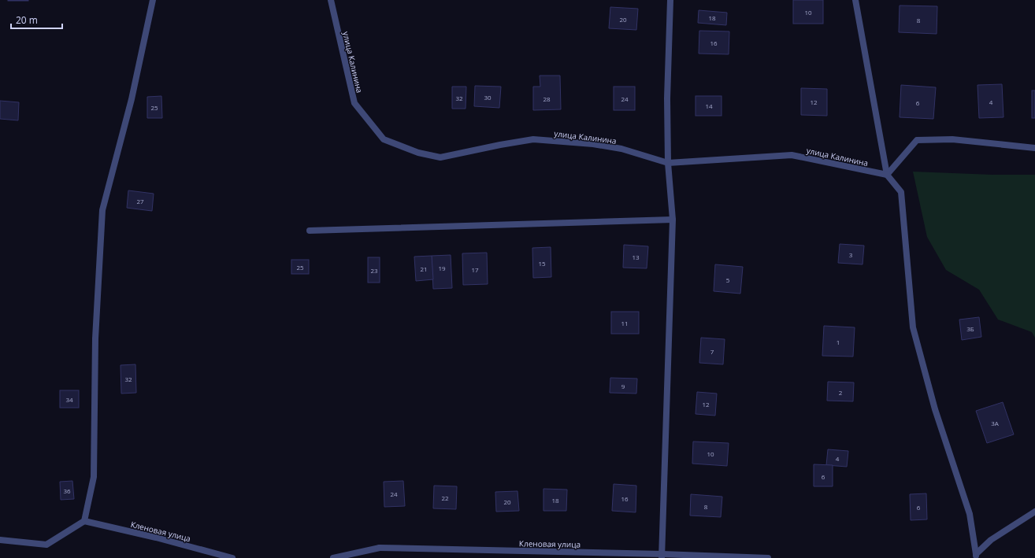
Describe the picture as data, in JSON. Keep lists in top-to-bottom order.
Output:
{
  "streets": {
    "street": ["улица Калинина", "Кленовая улица"]
  },
  "house_numbers": [
    "10",
    "18",
    "20",
    "8",
    "16",
    "30",
    "32",
    "28",
    "24",
    "12",
    "4",
    "6",
    "14",
    "25",
    "27",
    "3",
    "13",
    "15",
    "25",
    "19",
    "21",
    "17",
    "23",
    "5",
    "11",
    "3Б",
    "1",
    "7",
    "32",
    "9",
    "2",
    "34",
    "12",
    "3А",
    "10",
    "4",
    "6",
    "36",
    "24",
    "22",
    "16",
    "18",
    "20",
    "8",
    "6"
  ],
  "scale_bar": "20 m"
}
